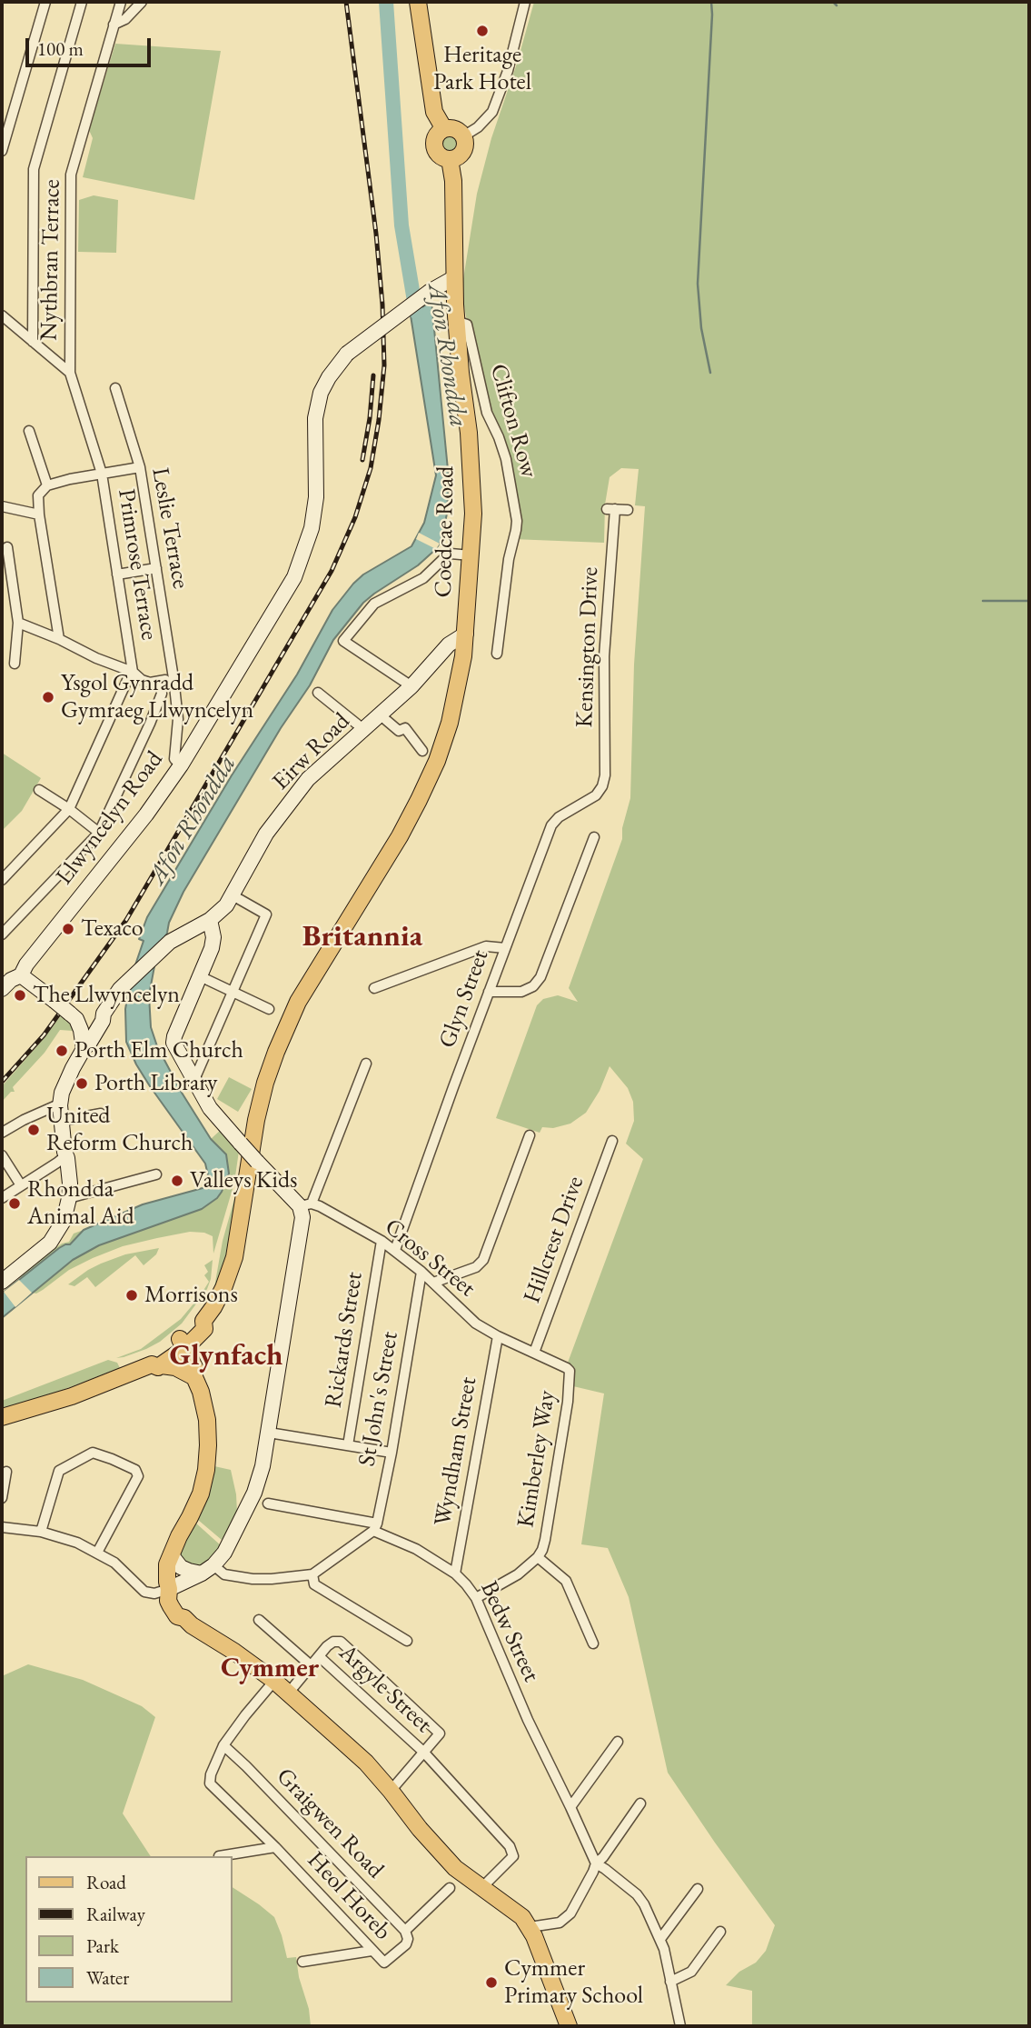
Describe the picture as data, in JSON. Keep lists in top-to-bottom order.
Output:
{
  "streets": {
    "main road": ["Coedcae Road", "Eirw Road", "Llwyncelyn Road"],
    "street": [
      "Nythbran Terrace",
      "Clifton Row",
      "Leslie Terrace",
      "Primrose Terrace",
      "Kensington Drive",
      "Glyn Street",
      "Hillcrest Drive",
      "Cross Street",
      "Rickards Street",
      "St John's Street",
      "Wyndham Street",
      "Kimberley Way",
      "Bedw Street",
      "Argyle Street",
      "Graigwen Road",
      "Heol Horeb"
    ]
  },
  "crossings": [
    ["Nythbran Terrace", "Primrose Terrace"],
    ["Clifton Row", "Coedcae Road"],
    ["Leslie Terrace", "Llwyncelyn Road"],
    ["Coedcae Road", "Eirw Road"],
    ["Coedcae Road", "Llwyncelyn Road"],
    ["Kensington Drive", "Glyn Street"],
    ["Glyn Street", "Cross Street"],
    ["Hillcrest Drive", "Kimberley Way"],
    ["Cross Street", "Rickards Street"],
    ["Cross Street", "St John's Street"],
    ["Cross Street", "Wyndham Street"],
    ["Cross Street", "Kimberley Way"],
    ["St John's Street", "Bedw Street"],
    ["Wyndham Street", "Kimberley Way"],
    ["Wyndham Street", "Bedw Street"],
    ["Kimberley Way", "Bedw Street"],
    ["Graigwen Road", "Heol Horeb"]
  ],
  "districts": ["Britannia", "Glynfach", "Cymmer"],
  "water": ["Afon Rhondda"],
  "places": [
    "Heritage Park Hotel",
    "Ysgol Gynradd Gymraeg Llwyncelyn",
    "Texaco",
    "The Llwyncelyn",
    "Porth Elm Church",
    "Porth Library",
    "United Reform Church",
    "Valleys Kids",
    "Rhondda Animal Aid",
    "Morrisons",
    "Cymmer Primary School"
  ],
  "legend": [
    "Road",
    "Railway",
    "Park",
    "Water"
  ],
  "scale_bar": "100 m"
}
